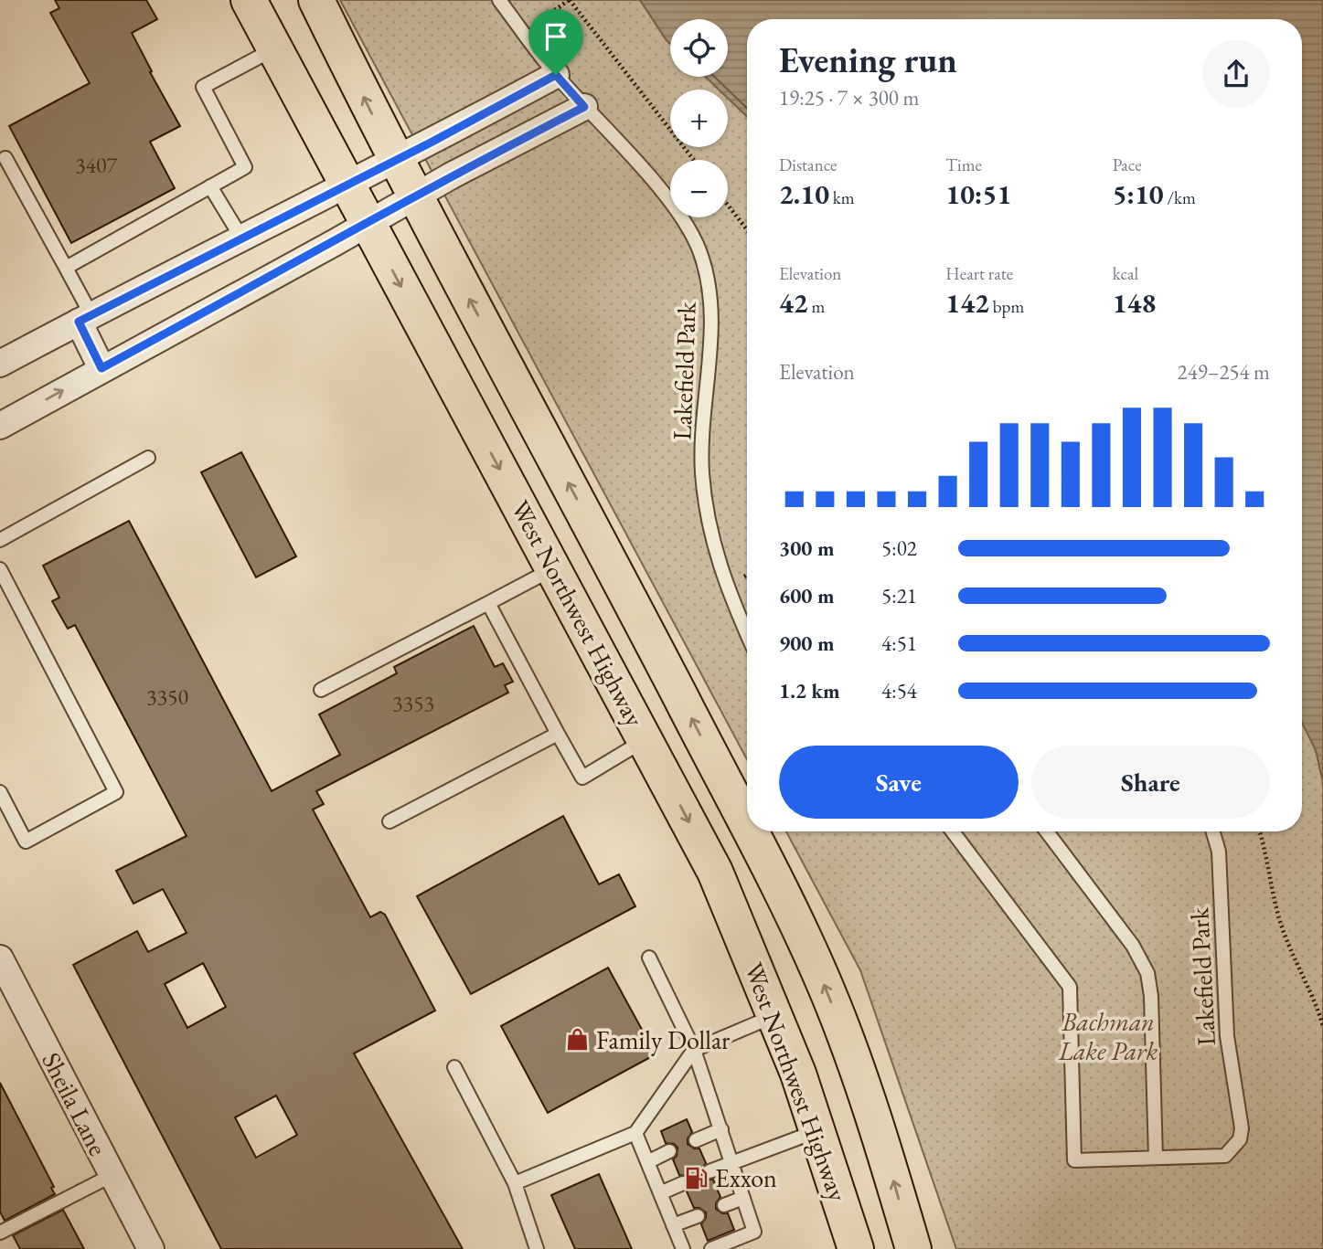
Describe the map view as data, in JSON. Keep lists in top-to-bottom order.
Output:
{
  "streets": {
    "main road": ["West Northwest Highway"],
    "street": ["Sheila Lane"],
    "lane": ["Lakefield Park"]
  },
  "parks": ["Bachman Lake Park"],
  "places": {
    "shop": ["Family Dollar"],
    "fuel station": ["Exxon"]
  },
  "house_numbers": ["3407", "3350", "3353"],
  "page": {
    "map_buttons": ["+", "−"],
    "heading": ["Evening run", "19:25 · 7 × 300 m"],
    "stats": [
      ["Distance", "2.10 km"],
      ["Time", "10:51"],
      ["Pace", "5:10 /km"],
      ["Elevation", "42 m"],
      ["Heart rate", "142 bpm"],
      ["kcal", "148"]
    ],
    "chart": ["Elevation", "249–254 m"],
    "list": [
      {
        "name": "300 m",
        "note": "5:02"
      },
      {
        "name": "600 m",
        "note": "5:21"
      },
      {
        "name": "900 m",
        "note": "4:51"
      },
      {
        "name": "1.2 km",
        "note": "4:54"
      }
    ],
    "buttons": ["Save", "Share"]
  }
}
